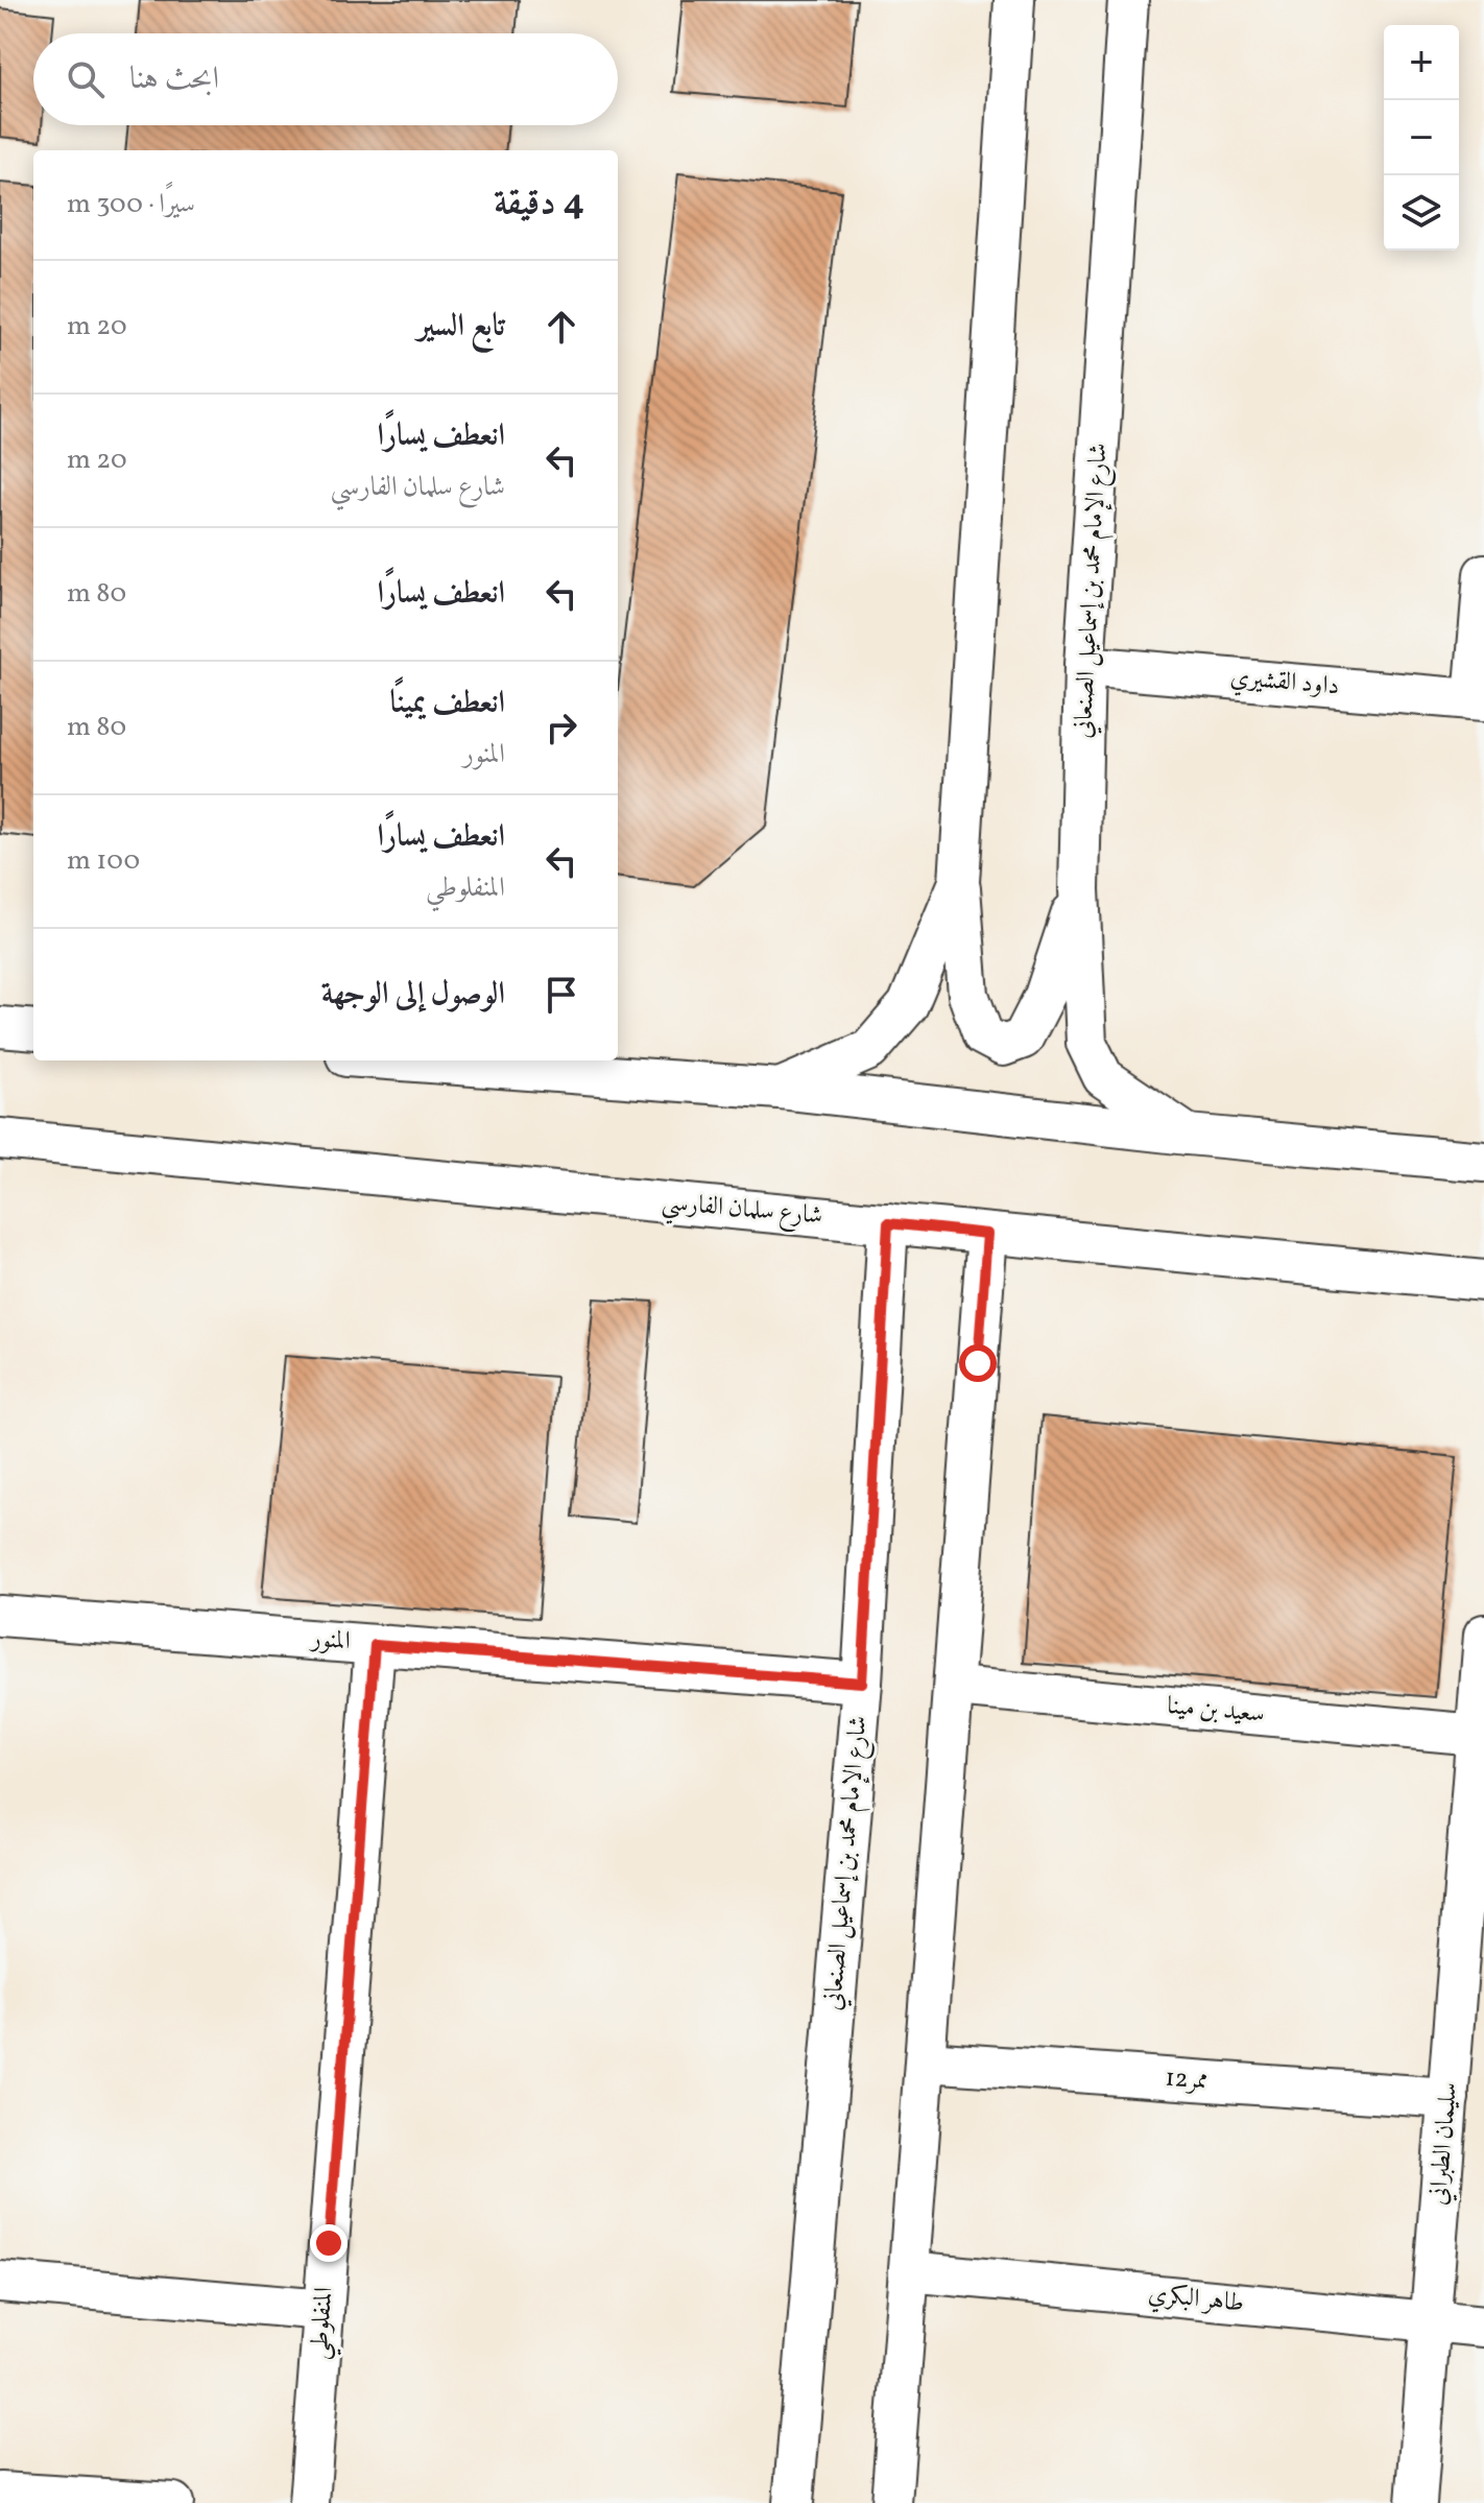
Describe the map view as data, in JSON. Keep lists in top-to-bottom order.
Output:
{
  "streets": {
    "street": [
      "شارع الإمام محمد بن إسماعيل الصنعاني",
      "داود القشيري",
      "شارع سلمان الفارسي",
      "المنور",
      "سعيد بن مينا",
      "ممر12",
      "سليمان الطبراني",
      "طاهر البكري",
      "المنفلوطي"
    ]
  },
  "crossings": [
    ["شارع الإمام محمد بن إسماعيل الصنعاني", "داود القشيري"],
    ["شارع الإمام محمد بن إسماعيل الصنعاني", "شارع سلمان الفارسي"],
    ["شارع الإمام محمد بن إسماعيل الصنعاني", "المنور"],
    ["المنور", "المنفلوطي"],
    ["سعيد بن مينا", "سليمان الطبراني"],
    ["ممر12", "سليمان الطبراني"],
    ["سليمان الطبراني", "طاهر البكري"]
  ],
  "page": {
    "map_buttons": ["+", "−"],
    "search": "ابحث هنا",
    "heading": ["4 دقيقة", "سيرًا · 300 m"],
    "list": [
      ["تابع السير", "20 m"],
      ["انعطف يسارًا", "شارع سلمان الفارسي", "20 m"],
      ["انعطف يسارًا", "80 m"],
      ["انعطف يمينًا", "المنور", "80 m"],
      ["انعطف يسارًا", "المنفلوطي", "100 m"],
      "الوصول إلى الوجهة"
    ]
  }
}
